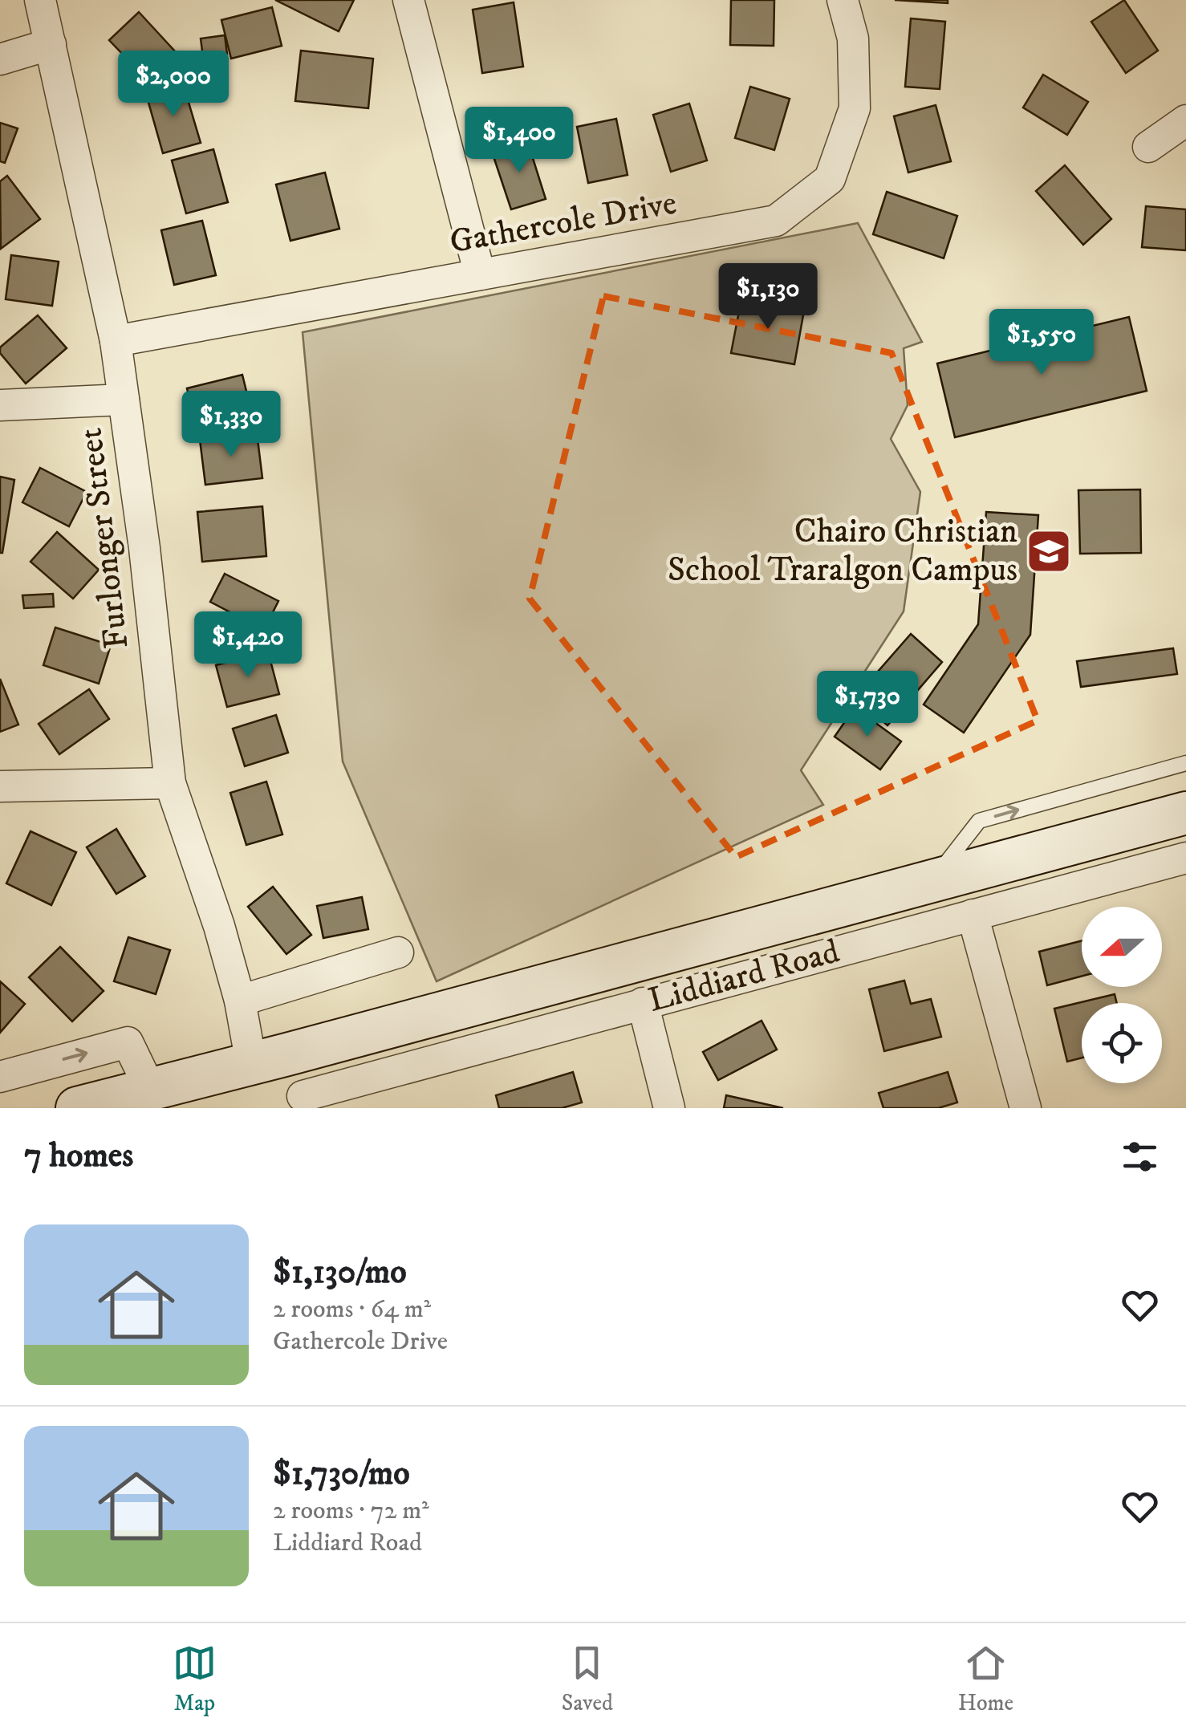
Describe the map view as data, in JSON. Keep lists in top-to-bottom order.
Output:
{
  "streets": {
    "street": ["Gathercole Drive", "Furlonger Street", "Liddiard Road"]
  },
  "crossings": [
    ["Gathercole Drive", "Furlonger Street"],
    ["Furlonger Street", "Liddiard Road"]
  ],
  "places": {
    "school or university": ["Chairo Christian School Traralgon Campus"]
  },
  "north": "left",
  "page": {
    "price": [
      "$2,000",
      "$1,400",
      "$1,130",
      "$1,550",
      "$1,330",
      "$1,420",
      "$1,730"
    ],
    "heading": "7 homes",
    "list": [
      {
        "name": "$1,130/mo",
        "note": "2 rooms · 64 m² · Gathercole Drive"
      },
      {
        "name": "$1,730/mo",
        "note": "2 rooms · 72 m² · Liddiard Road"
      }
    ],
    "tabs": ["Map", "Saved", "Home"]
  }
}
